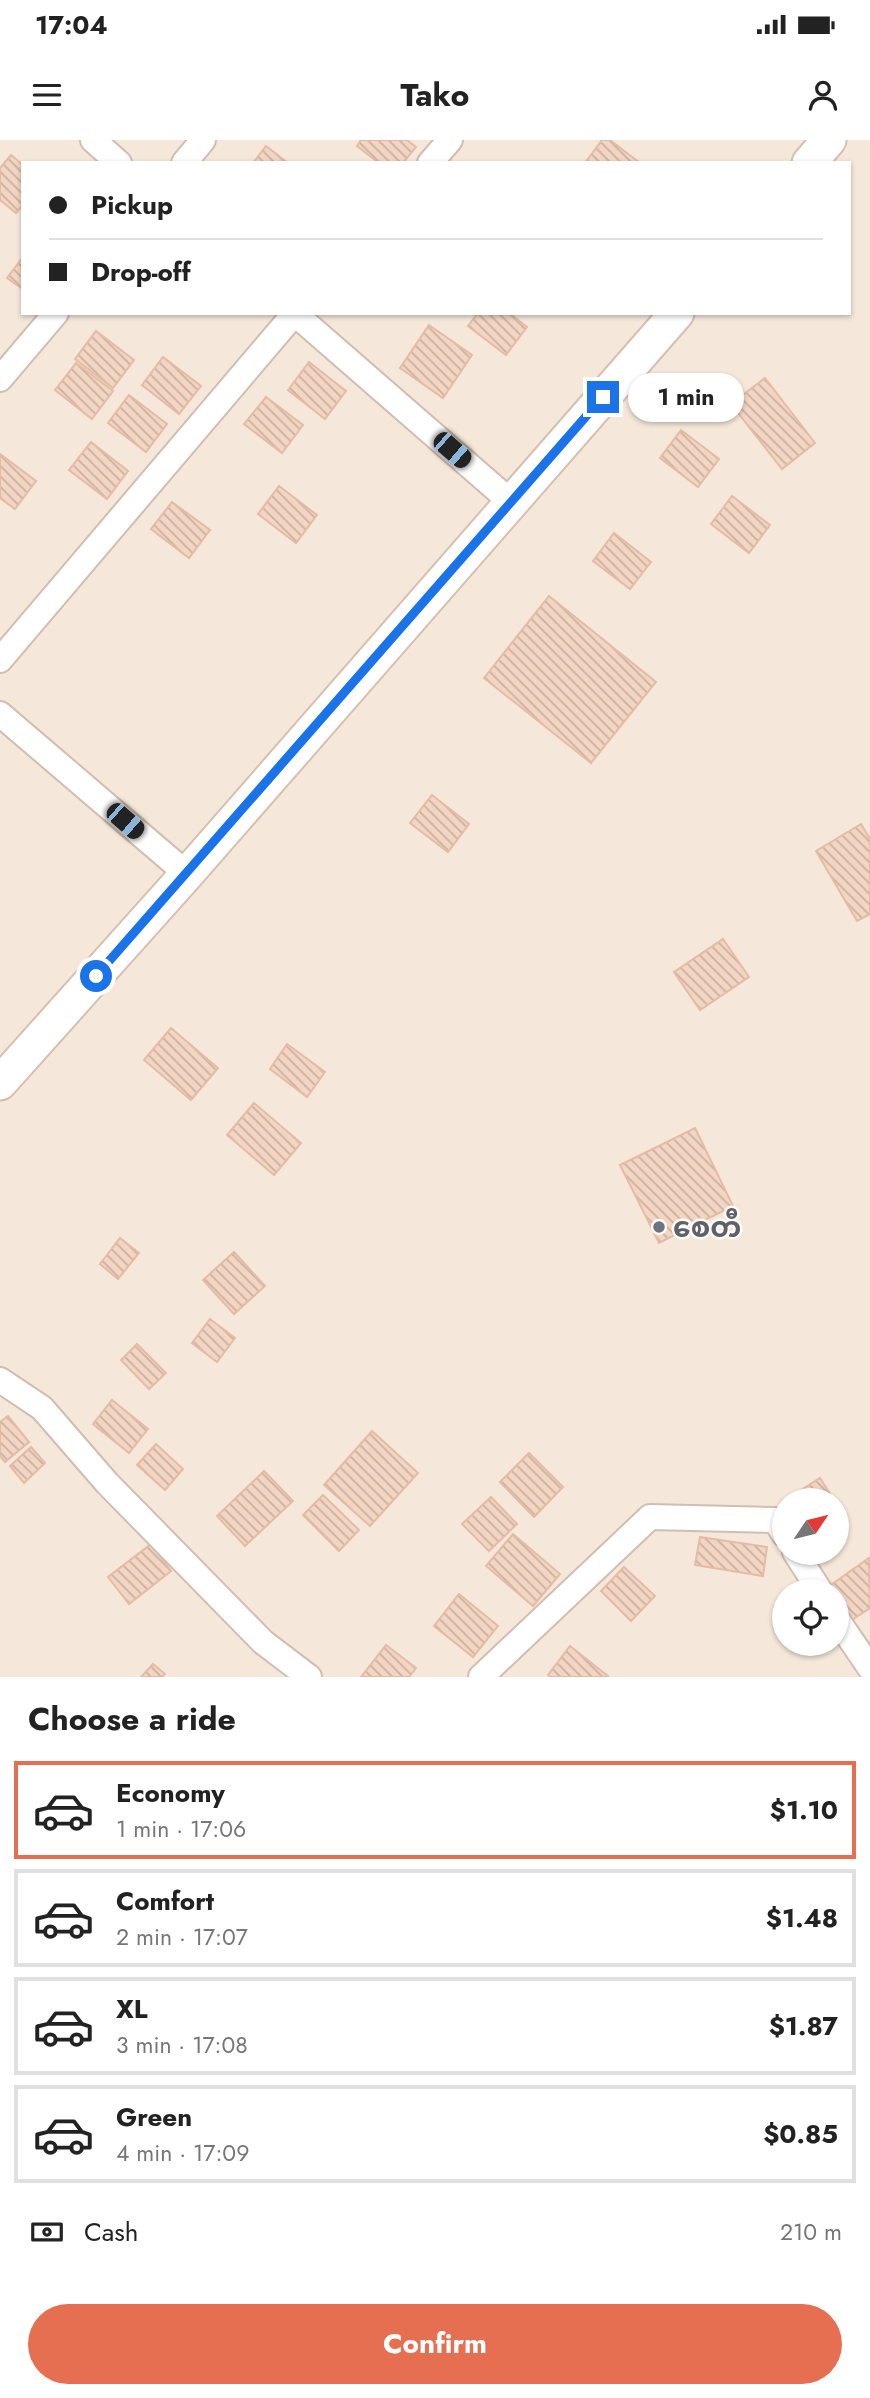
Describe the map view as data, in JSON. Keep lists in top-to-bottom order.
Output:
{
  "places": ["စေတီ"],
  "north": "top right",
  "page": {
    "status": "17:04",
    "header": "Tako",
    "banner": ["Pickup", "Drop-off"],
    "bubble": "1 min",
    "heading": "Choose a ride",
    "list": [
      {
        "name": "Economy",
        "note": "1 min · 17:06",
        "value": "$1.10"
      },
      {
        "name": "Comfort",
        "note": "2 min · 17:07",
        "value": "$1.48"
      },
      {
        "name": "XL",
        "note": "3 min · 17:08",
        "value": "$1.87"
      },
      {
        "name": "Green",
        "note": "4 min · 17:09",
        "value": "$0.85"
      }
    ],
    "pay": ["Cash", "210 m"],
    "buttons": "Confirm"
  }
}
